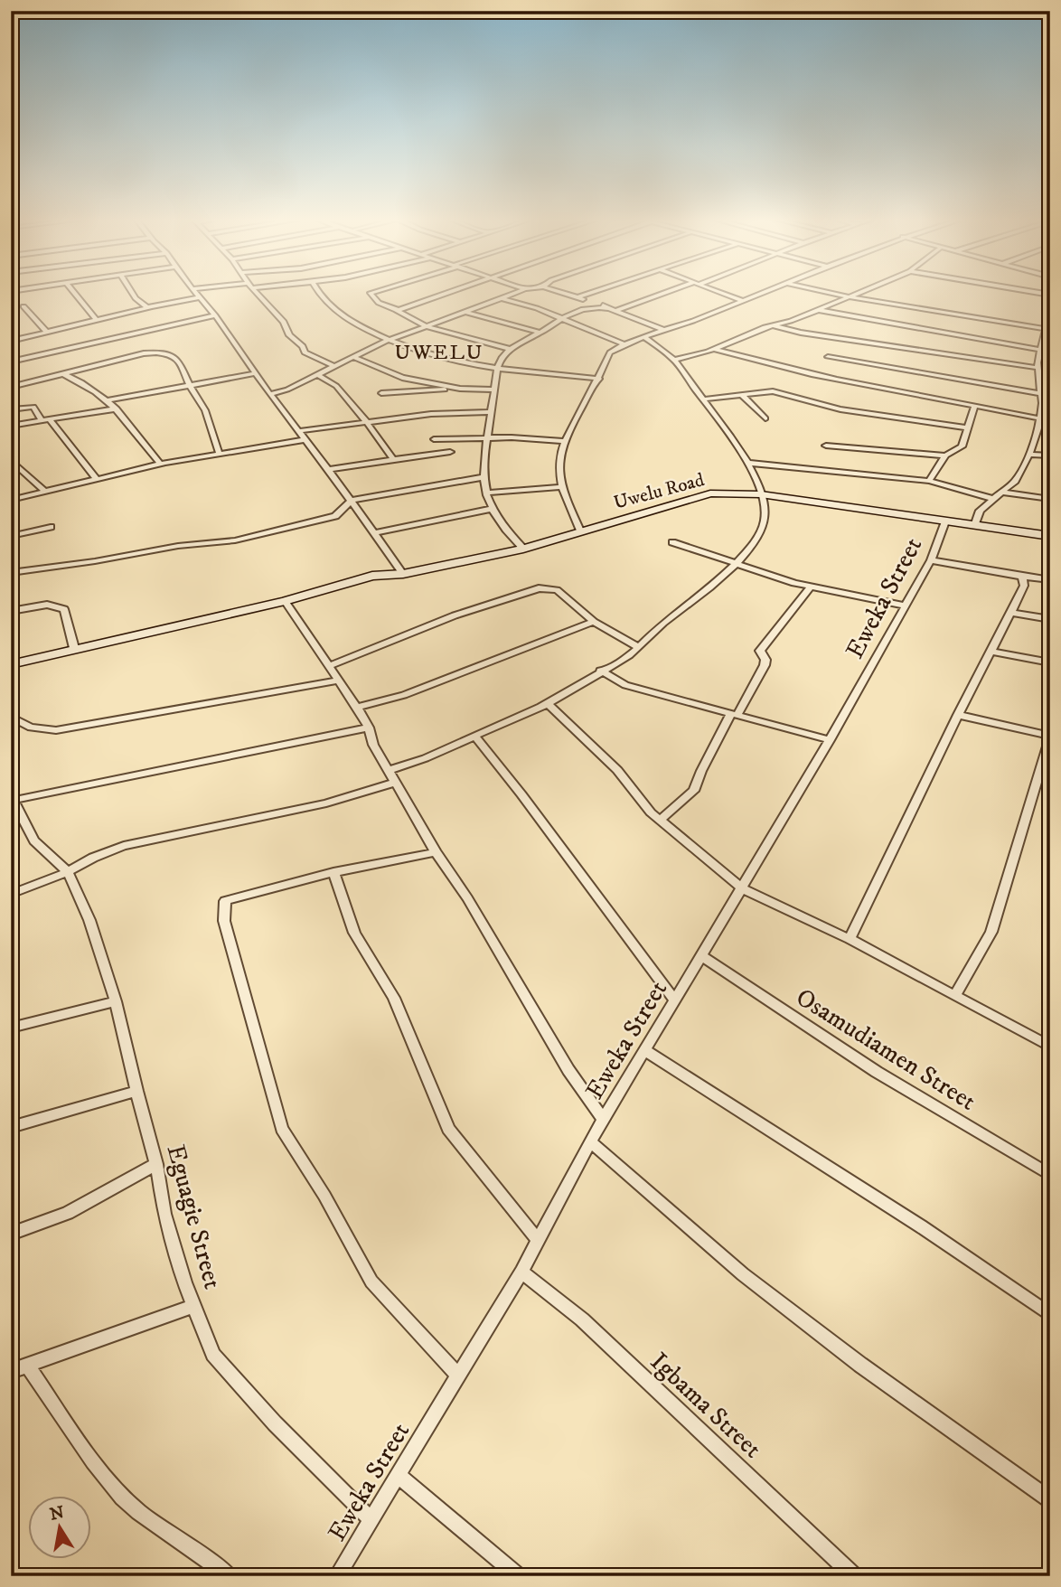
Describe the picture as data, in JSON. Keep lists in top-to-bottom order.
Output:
{
  "streets": {
    "street": [
      "Uwelu Road",
      "Eweka Street",
      "Osamudiamen Street",
      "Eguagie Street",
      "Igbama Street"
    ]
  },
  "crossings": [
    ["Uwelu Road", "Eweka Street"],
    ["Eweka Street", "Osamudiamen Street"],
    ["Eweka Street", "Eguagie Street"],
    ["Eweka Street", "Igbama Street"]
  ],
  "districts": ["UWELU"],
  "north": "top"
}
